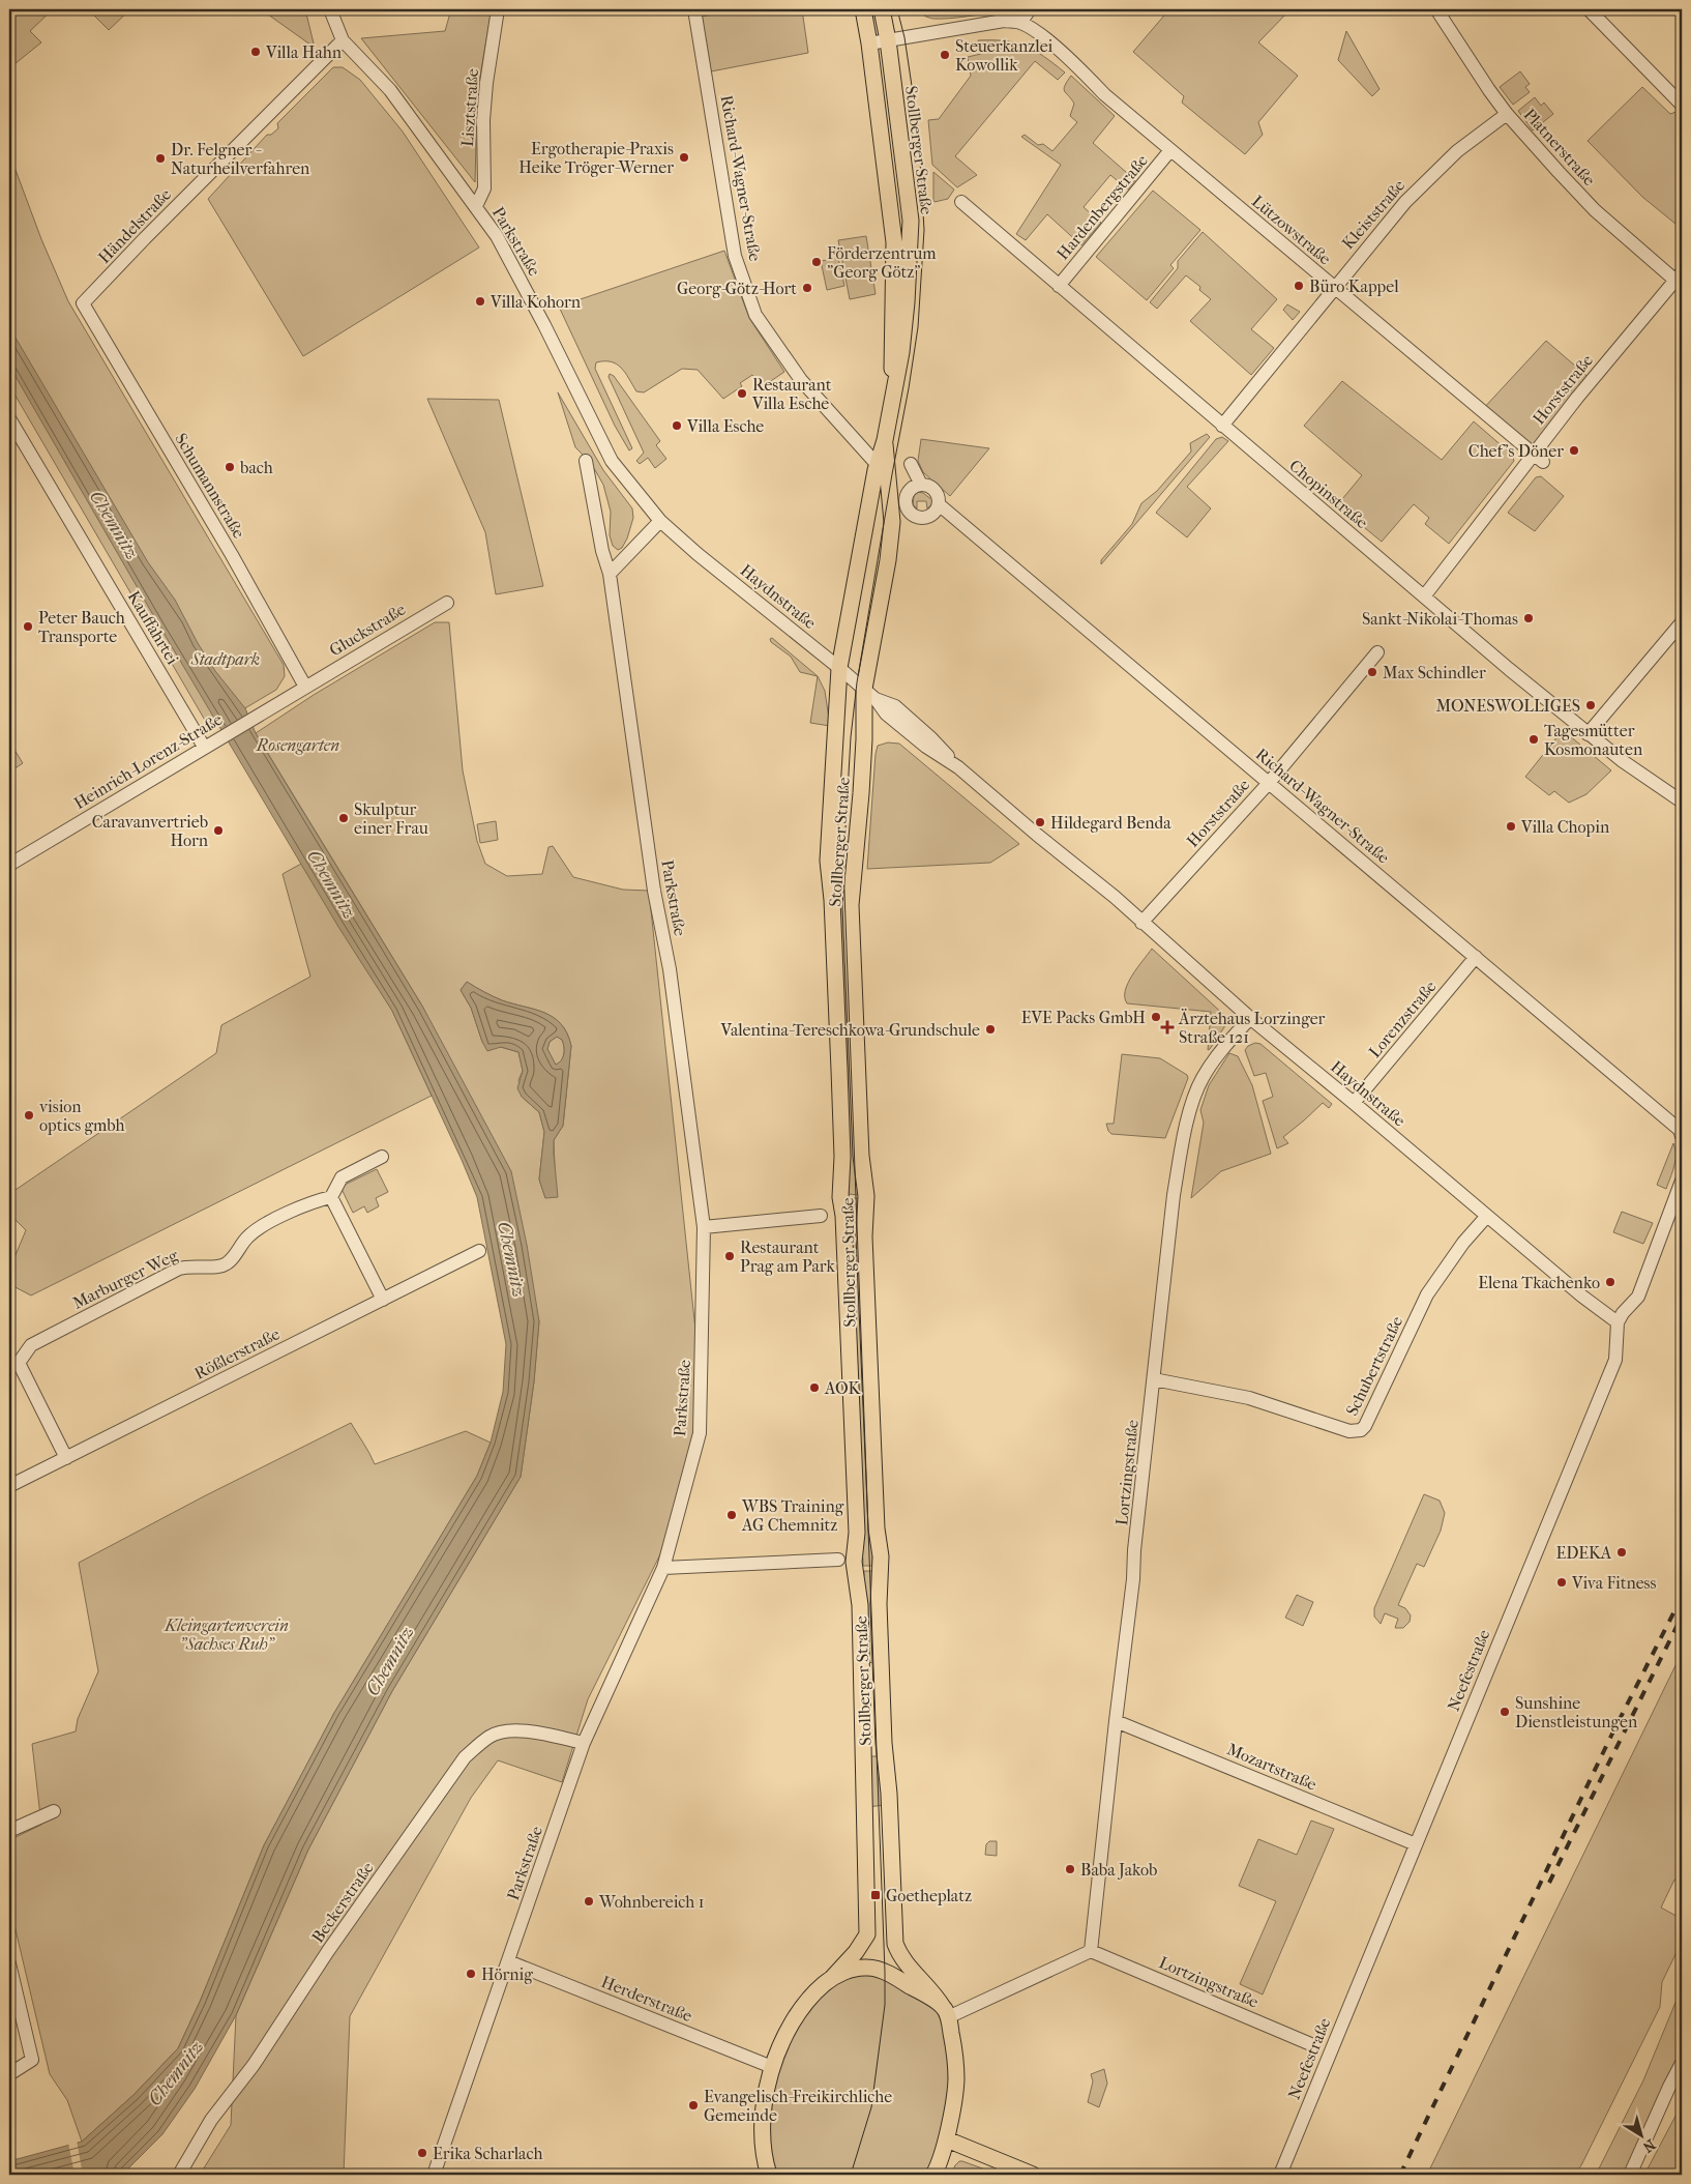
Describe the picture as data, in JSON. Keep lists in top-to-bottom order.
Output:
{
  "streets": {
    "main road": ["Stollberger Straße"],
    "street": [
      "Lisztstraße",
      "Platnerstraße",
      "Richard-Wagner-Straße",
      "Hardenbergstraße",
      "Kleiststraße",
      "Händelstraße",
      "Lützowstraße",
      "Parkstraße",
      "Horststraße",
      "Schumannstraße",
      "Chopinstraße",
      "Haydnstraße",
      "Kauffahrtei",
      "Gluckstraße",
      "Heinrich-Lorenz-Straße",
      "Lorenzstraße",
      "Marburger Weg",
      "Rößlerstraße",
      "Schubertstraße",
      "Lortzingstraße",
      "Neefestraße",
      "Mozartstraße",
      "Beckerstraße",
      "Herderstraße"
    ]
  },
  "crossings": [
    ["Lisztstraße", "Parkstraße"],
    ["Platnerstraße", "Kleiststraße"],
    ["Platnerstraße", "Horststraße"],
    ["Stollberger Straße", "Richard-Wagner-Straße"],
    ["Stollberger Straße", "Haydnstraße"],
    ["Richard-Wagner-Straße", "Horststraße"],
    ["Richard-Wagner-Straße", "Lorenzstraße"],
    ["Hardenbergstraße", "Lützowstraße"],
    ["Hardenbergstraße", "Chopinstraße"],
    ["Kleiststraße", "Lützowstraße"],
    ["Kleiststraße", "Chopinstraße"],
    ["Händelstraße", "Parkstraße"],
    ["Händelstraße", "Schumannstraße"],
    ["Lützowstraße", "Horststraße"],
    ["Parkstraße", "Haydnstraße"],
    ["Parkstraße", "Beckerstraße"],
    ["Parkstraße", "Herderstraße"],
    ["Horststraße", "Chopinstraße"],
    ["Horststraße", "Haydnstraße"],
    ["Schumannstraße", "Gluckstraße"],
    ["Schumannstraße", "Heinrich-Lorenz-Straße"],
    ["Haydnstraße", "Lorenzstraße"],
    ["Haydnstraße", "Schubertstraße"],
    ["Haydnstraße", "Lortzingstraße"],
    ["Haydnstraße", "Neefestraße"],
    ["Kauffahrtei", "Heinrich-Lorenz-Straße"],
    ["Gluckstraße", "Heinrich-Lorenz-Straße"],
    ["Marburger Weg", "Rößlerstraße"],
    ["Schubertstraße", "Lortzingstraße"],
    ["Lortzingstraße", "Mozartstraße"],
    ["Neefestraße", "Mozartstraße"]
  ],
  "water": ["Chemnitz"],
  "parks": ["Stadtpark", "Rosengarten", "Kleingartenverein \"Sachses Ruh\""],
  "places": {
    "other": [
      "Villa Hahn",
      "Steuerkanzlei Kowollik",
      "Ergotherapie-Praxis Heike Tröger-Werner",
      "Dr. Felgner - Naturheilverfahren",
      "Förderzentrum \"Georg Götz\"",
      "Büro Kappel",
      "Georg-Götz-Hort",
      "Villa Kohorn",
      "Restaurant Villa Esche",
      "Villa Esche",
      "Chef's Döner",
      "bach",
      "Sankt-Nikolai-Thomas",
      "Peter Bauch Transporte",
      "Max Schindler",
      "MONESWOLLIGES",
      "Tagesmütter Kosmonauten",
      "Skulptur einer Frau",
      "Hildegard Benda",
      "Villa Chopin",
      "Caravanvertrieb Horn",
      "EVE Packs GmbH",
      "Valentina-Tereschkowa-Grundschule",
      "vision optics gmbh",
      "Restaurant Prag am Park",
      "Elena Tkachenko",
      "AOK",
      "WBS Training AG Chemnitz",
      "EDEKA",
      "Viva Fitness",
      "Sunshine Dienstleistungen",
      "Baba Jakob",
      "Wohnbereich 1",
      "Hörnig",
      "Evangelisch-Freikirchliche Gemeinde",
      "Erika Scharlach"
    ],
    "health": ["Ärztehaus Lorzinger Straße 121"],
    "transit": ["Goetheplatz"]
  },
  "north": "bottom right"
}
